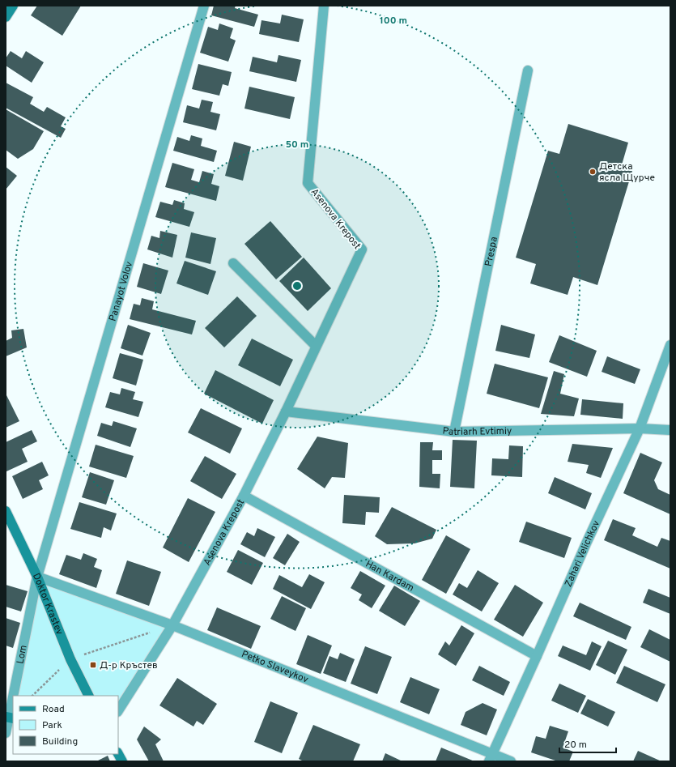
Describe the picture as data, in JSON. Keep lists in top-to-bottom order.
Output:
{
  "streets": {
    "street": [
      "Asenova Krepost",
      "Prespa",
      "Panayot Volov",
      "Patriarh Evtimiy",
      "Zahari Velichkov",
      "Han Kardam",
      "Doktor Krastev",
      "Lom",
      "Petko Slaveykov"
    ]
  },
  "crossings": [
    ["Asenova Krepost", "Patriarh Evtimiy"],
    ["Asenova Krepost", "Han Kardam"],
    ["Asenova Krepost", "Petko Slaveykov"],
    ["Prespa", "Patriarh Evtimiy"],
    ["Panayot Volov", "Doktor Krastev"],
    ["Panayot Volov", "Lom"],
    ["Panayot Volov", "Petko Slaveykov"],
    ["Patriarh Evtimiy", "Zahari Velichkov"],
    ["Zahari Velichkov", "Han Kardam"],
    ["Zahari Velichkov", "Petko Slaveykov"],
    ["Doktor Krastev", "Lom"],
    ["Doktor Krastev", "Petko Slaveykov"],
    ["Lom", "Petko Slaveykov"]
  ],
  "places": {
    "other": ["Детска ясла Щурче"],
    "transit": ["Д-р Кръстев"]
  },
  "legend": ["Road", "Park", "Building"],
  "scale_bar": "20 m",
  "rings": ["100 m", "50 m"]
}
